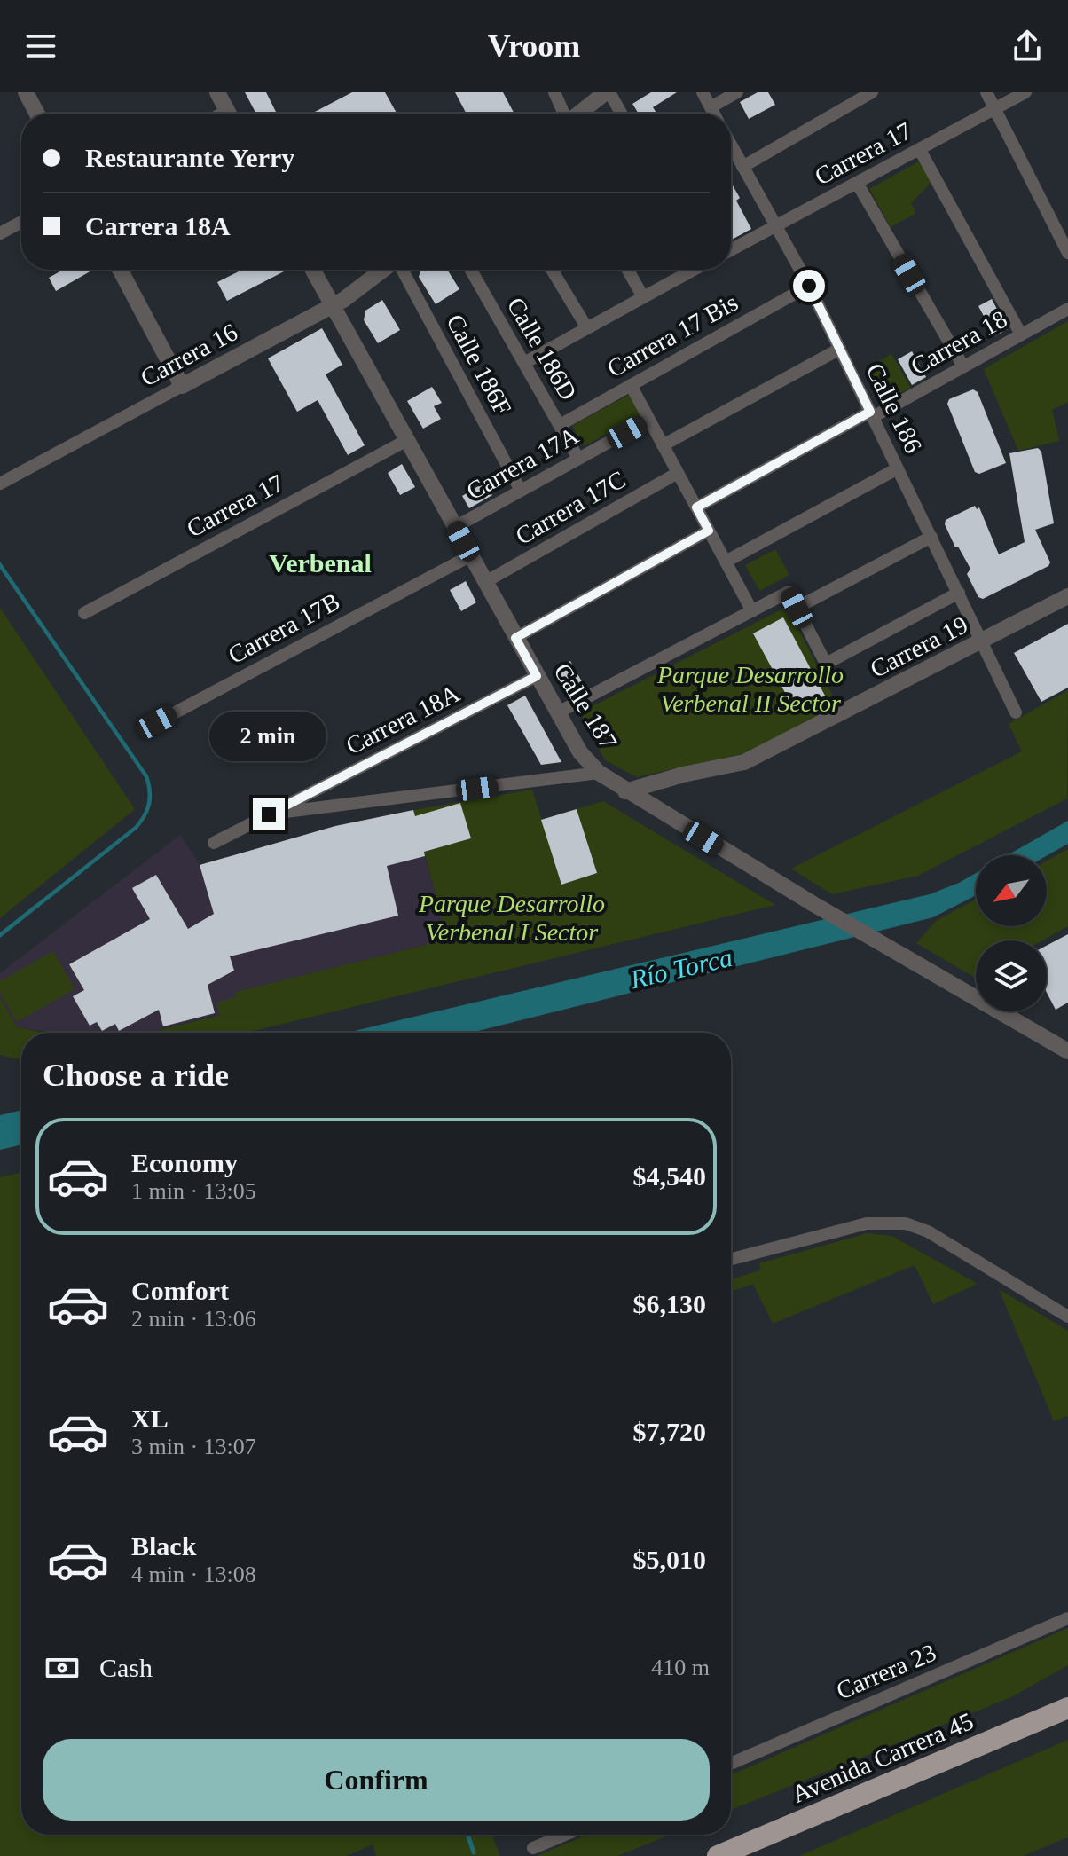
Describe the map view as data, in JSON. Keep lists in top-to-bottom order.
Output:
{
  "streets": {
    "highway": ["Avenida Carrera 45"],
    "street": [
      "Carrera 17",
      "Carrera 17 Bis",
      "Carrera 18",
      "Calle 186D",
      "Carrera 16",
      "Calle 186F",
      "Calle 186",
      "Carrera 17A",
      "Carrera 17C",
      "Carrera 17B",
      "Carrera 19",
      "Calle 187",
      "Carrera 18A",
      "Carrera 23"
    ]
  },
  "crossings": [
    ["Carrera 17", "Calle 186"],
    ["Carrera 17", "Calle 187"],
    ["Carrera 17 Bis", "Calle 186D"],
    ["Carrera 17 Bis", "Calle 186"],
    ["Carrera 18", "Calle 186"],
    ["Calle 186D", "Carrera 17A"],
    ["Carrera 16", "Calle 187"],
    ["Calle 186F", "Carrera 17A"],
    ["Calle 186", "Carrera 19"],
    ["Carrera 17A", "Calle 187"],
    ["Carrera 17C", "Calle 187"],
    ["Carrera 17B", "Calle 187"],
    ["Carrera 19", "Calle 187"],
    ["Calle 187", "Carrera 18A"]
  ],
  "districts": ["Verbenal"],
  "water": ["Río Torca"],
  "parks": ["Parque Desarrollo Verbenal II Sector", "Parque Desarrollo Verbenal I Sector"],
  "north": "bottom left",
  "page": {
    "header": "Vroom",
    "banner": ["Restaurante Yerry", "Carrera 18A"],
    "bubble": "2 min",
    "heading": "Choose a ride",
    "list": [
      {
        "name": "Economy",
        "note": "1 min · 13:05",
        "value": "$4,540"
      },
      {
        "name": "Comfort",
        "note": "2 min · 13:06",
        "value": "$6,130"
      },
      {
        "name": "XL",
        "note": "3 min · 13:07",
        "value": "$7,720"
      },
      {
        "name": "Black",
        "note": "4 min · 13:08",
        "value": "$5,010"
      }
    ],
    "pay": ["Cash", "410 m"],
    "buttons": "Confirm"
  }
}
